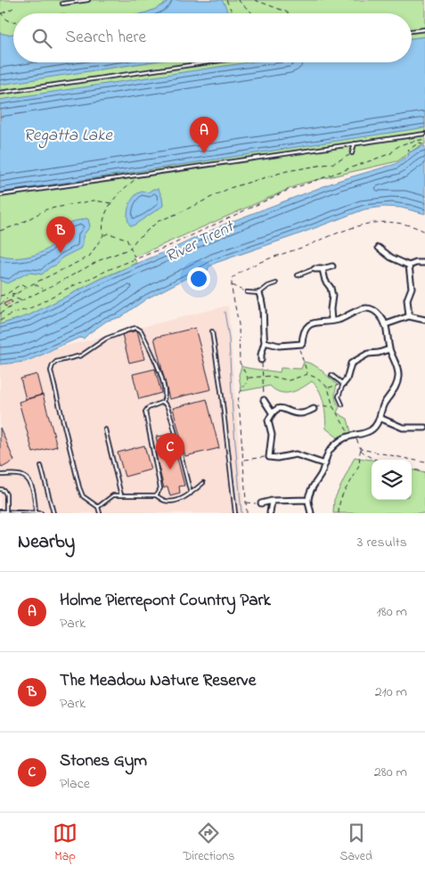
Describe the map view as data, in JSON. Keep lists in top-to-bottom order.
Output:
{
  "water": ["Regatta Lake", "River Trent"],
  "page": {
    "search": "Search here",
    "pins": ["A", "B", "C"],
    "heading": ["Nearby", "3 results"],
    "list": [
      {
        "mark": "A",
        "name": "Holme Pierrepont Country Park",
        "note": "Park",
        "value": "180 m"
      },
      {
        "mark": "B",
        "name": "The Meadow Nature Reserve",
        "note": "Park",
        "value": "210 m"
      },
      {
        "mark": "C",
        "name": "Stones Gym",
        "note": "Place",
        "value": "280 m"
      }
    ],
    "nav": ["Map", "Directions", "Saved"]
  }
}
